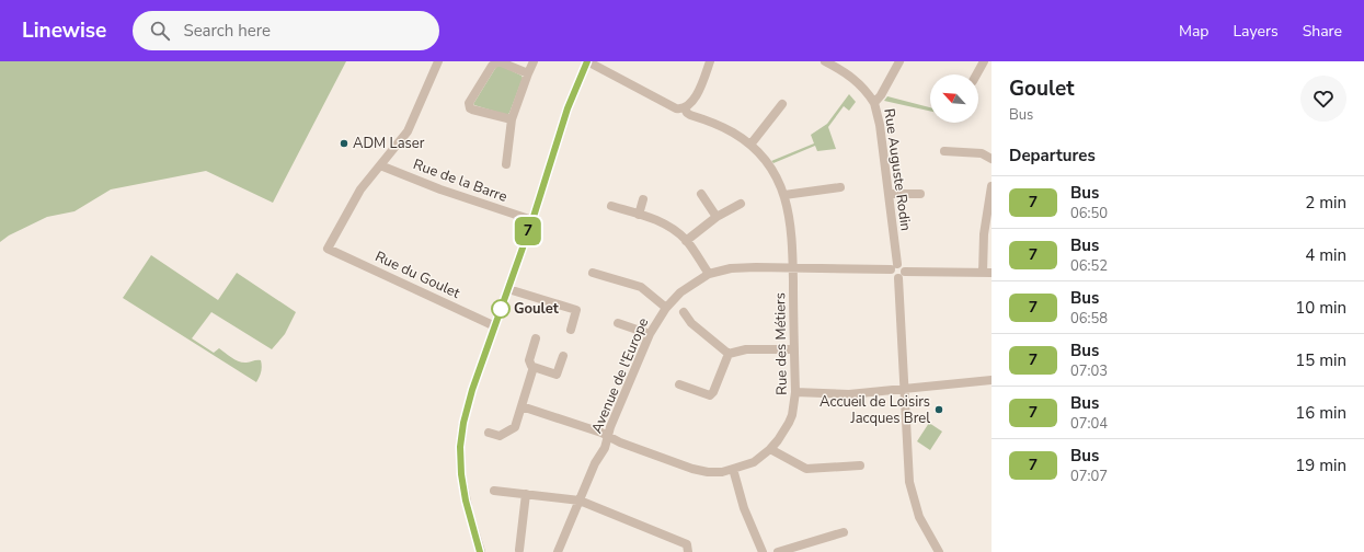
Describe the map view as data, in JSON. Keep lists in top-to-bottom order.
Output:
{
  "streets": {
    "street": [
      "Rue Auguste Rodin",
      "Rue de la Barre",
      "Rue du Goulet",
      "Rue des Métiers",
      "Avenue de l'Europe"
    ]
  },
  "crossings": [
    ["Rue Auguste Rodin", "Avenue de l'Europe"],
    ["Rue de la Barre", "Rue du Goulet"],
    ["Rue des Métiers", "Avenue de l'Europe"]
  ],
  "places": ["ADM Laser", "Goulet", "Accueil de Loisirs Jacques Brel"],
  "lines": ["bus line 7"],
  "north": "top left",
  "page": {
    "header": "Linewise",
    "search": "Search here",
    "nav": ["Map", "Layers", "Share"],
    "on_map": "7",
    "heading": [
      ["Goulet", "Bus"],
      "Departures"
    ],
    "list": [
      {
        "mark": "7",
        "name": "Bus",
        "note": "06:50",
        "value": "2 min"
      },
      {
        "mark": "7",
        "name": "Bus",
        "note": "06:52",
        "value": "4 min"
      },
      {
        "mark": "7",
        "name": "Bus",
        "note": "06:58",
        "value": "10 min"
      },
      {
        "mark": "7",
        "name": "Bus",
        "note": "07:03",
        "value": "15 min"
      },
      {
        "mark": "7",
        "name": "Bus",
        "note": "07:04",
        "value": "16 min"
      },
      {
        "mark": "7",
        "name": "Bus",
        "note": "07:07",
        "value": "19 min"
      }
    ]
  }
}
